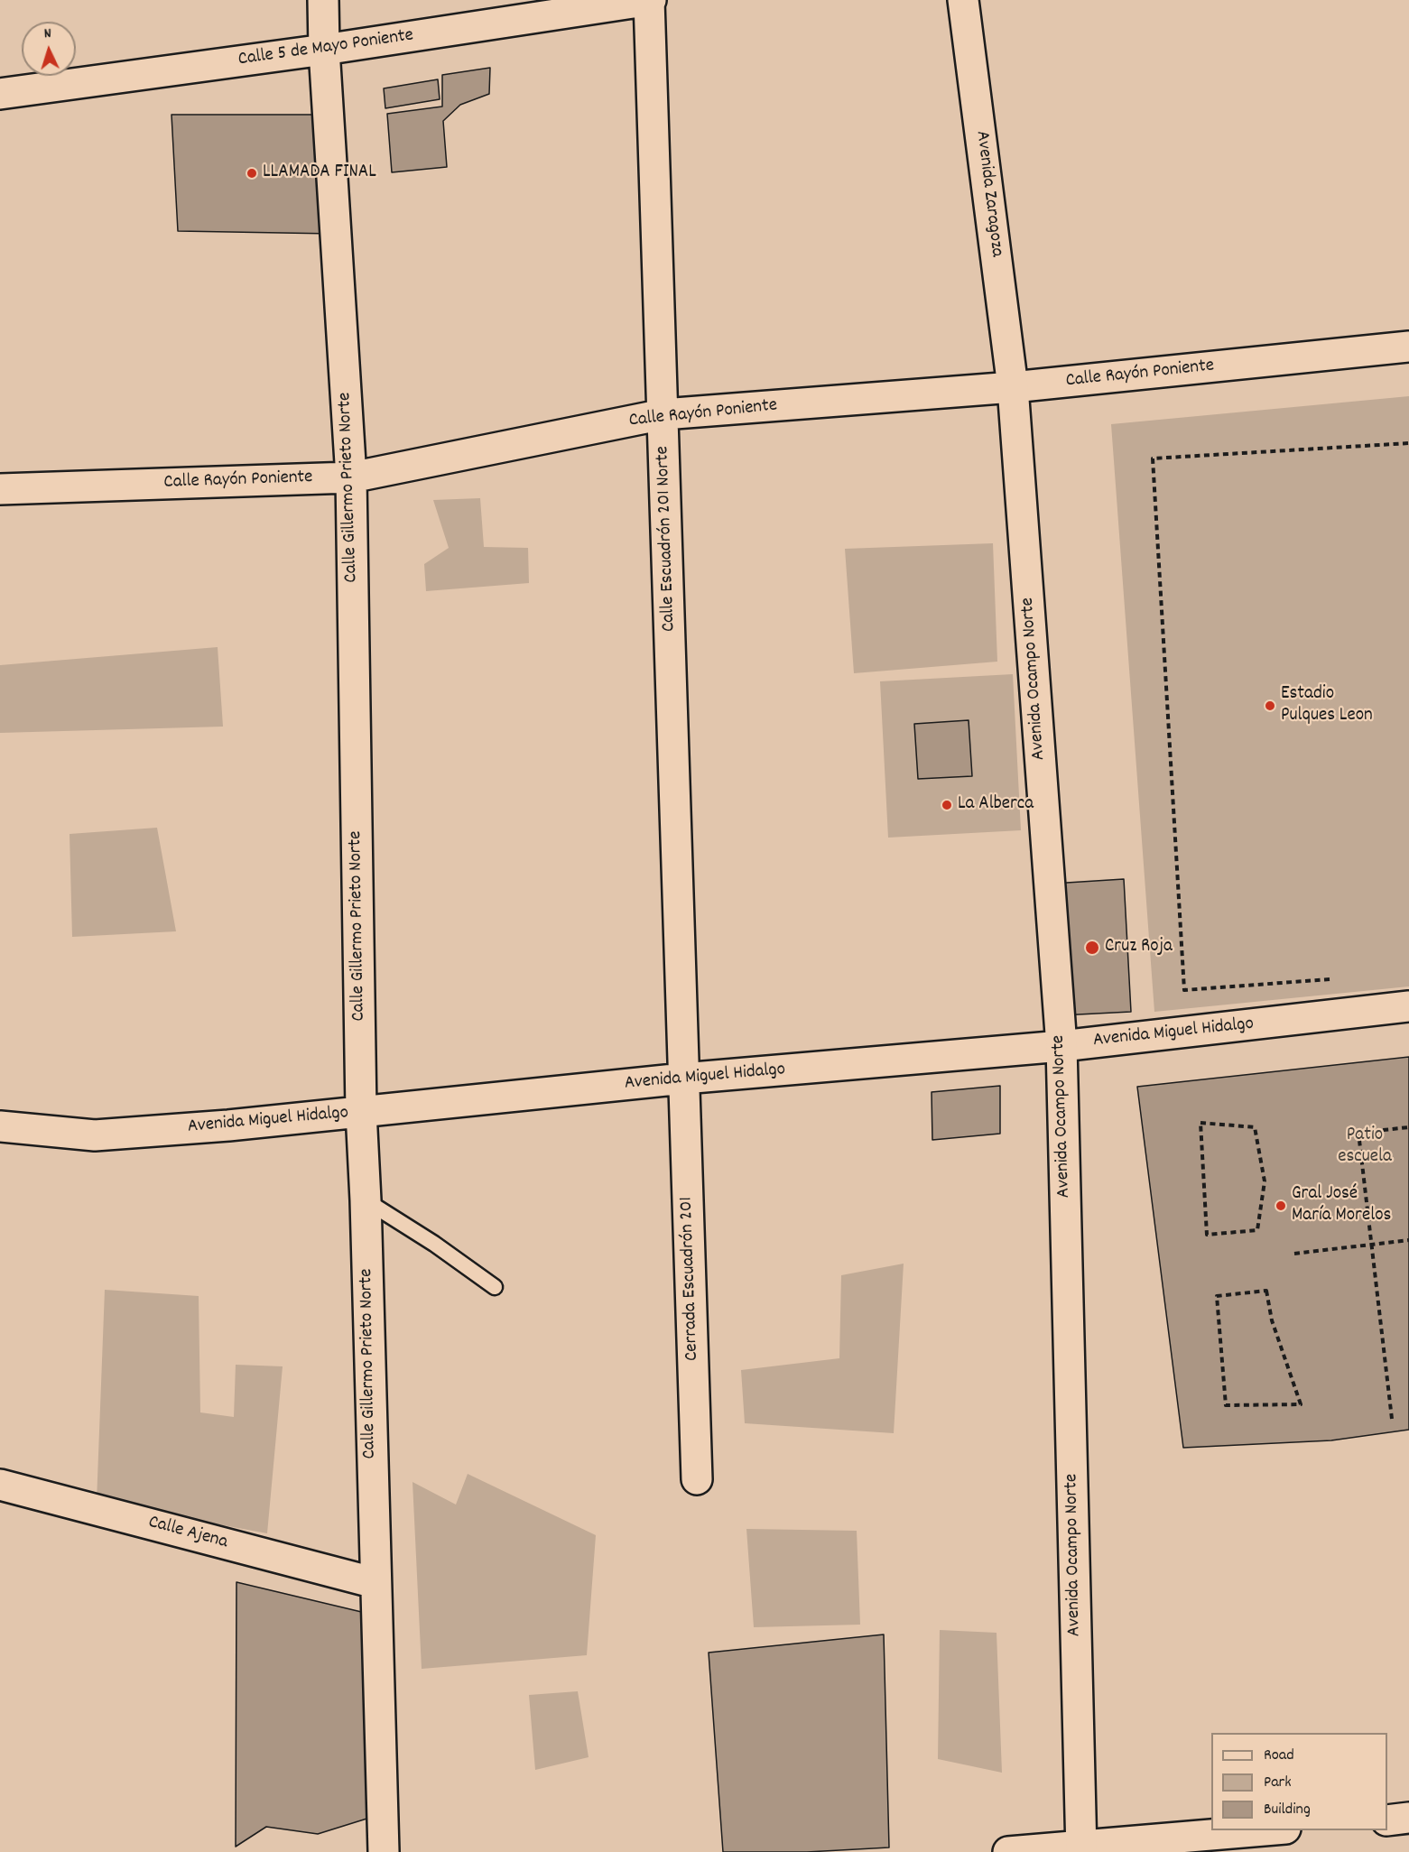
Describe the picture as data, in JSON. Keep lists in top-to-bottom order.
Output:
{
  "streets": {
    "street": [
      "Calle 5 de Mayo Poniente",
      "Avenida Zaragoza",
      "Calle Rayón Poniente",
      "Calle Gillermo Prieto Norte",
      "Calle Escuadrón 201 Norte",
      "Avenida Ocampo Norte",
      "Avenida Miguel Hidalgo",
      "Cerrada Escuadrón 201",
      "Calle Ajena"
    ]
  },
  "crossings": [
    ["Calle 5 de Mayo Poniente", "Calle Gillermo Prieto Norte"],
    ["Calle 5 de Mayo Poniente", "Calle Escuadrón 201 Norte"],
    ["Avenida Zaragoza", "Calle Rayón Poniente"],
    ["Avenida Zaragoza", "Avenida Ocampo Norte"],
    ["Calle Rayón Poniente", "Calle Gillermo Prieto Norte"],
    ["Calle Rayón Poniente", "Calle Escuadrón 201 Norte"],
    ["Calle Rayón Poniente", "Avenida Ocampo Norte"],
    ["Calle Gillermo Prieto Norte", "Avenida Miguel Hidalgo"],
    ["Calle Gillermo Prieto Norte", "Calle Ajena"],
    ["Calle Escuadrón 201 Norte", "Avenida Miguel Hidalgo"],
    ["Calle Escuadrón 201 Norte", "Cerrada Escuadrón 201"],
    ["Avenida Ocampo Norte", "Avenida Miguel Hidalgo"],
    ["Avenida Miguel Hidalgo", "Cerrada Escuadrón 201"]
  ],
  "parks": ["Patio escuela"],
  "places": [
    "LLAMADA FINAL",
    "Estadio Pulques Leon",
    "La Alberca",
    "Cruz Roja",
    "Gral José María Morelos"
  ],
  "legend": ["Road", "Park", "Building"],
  "north": "top"
}
